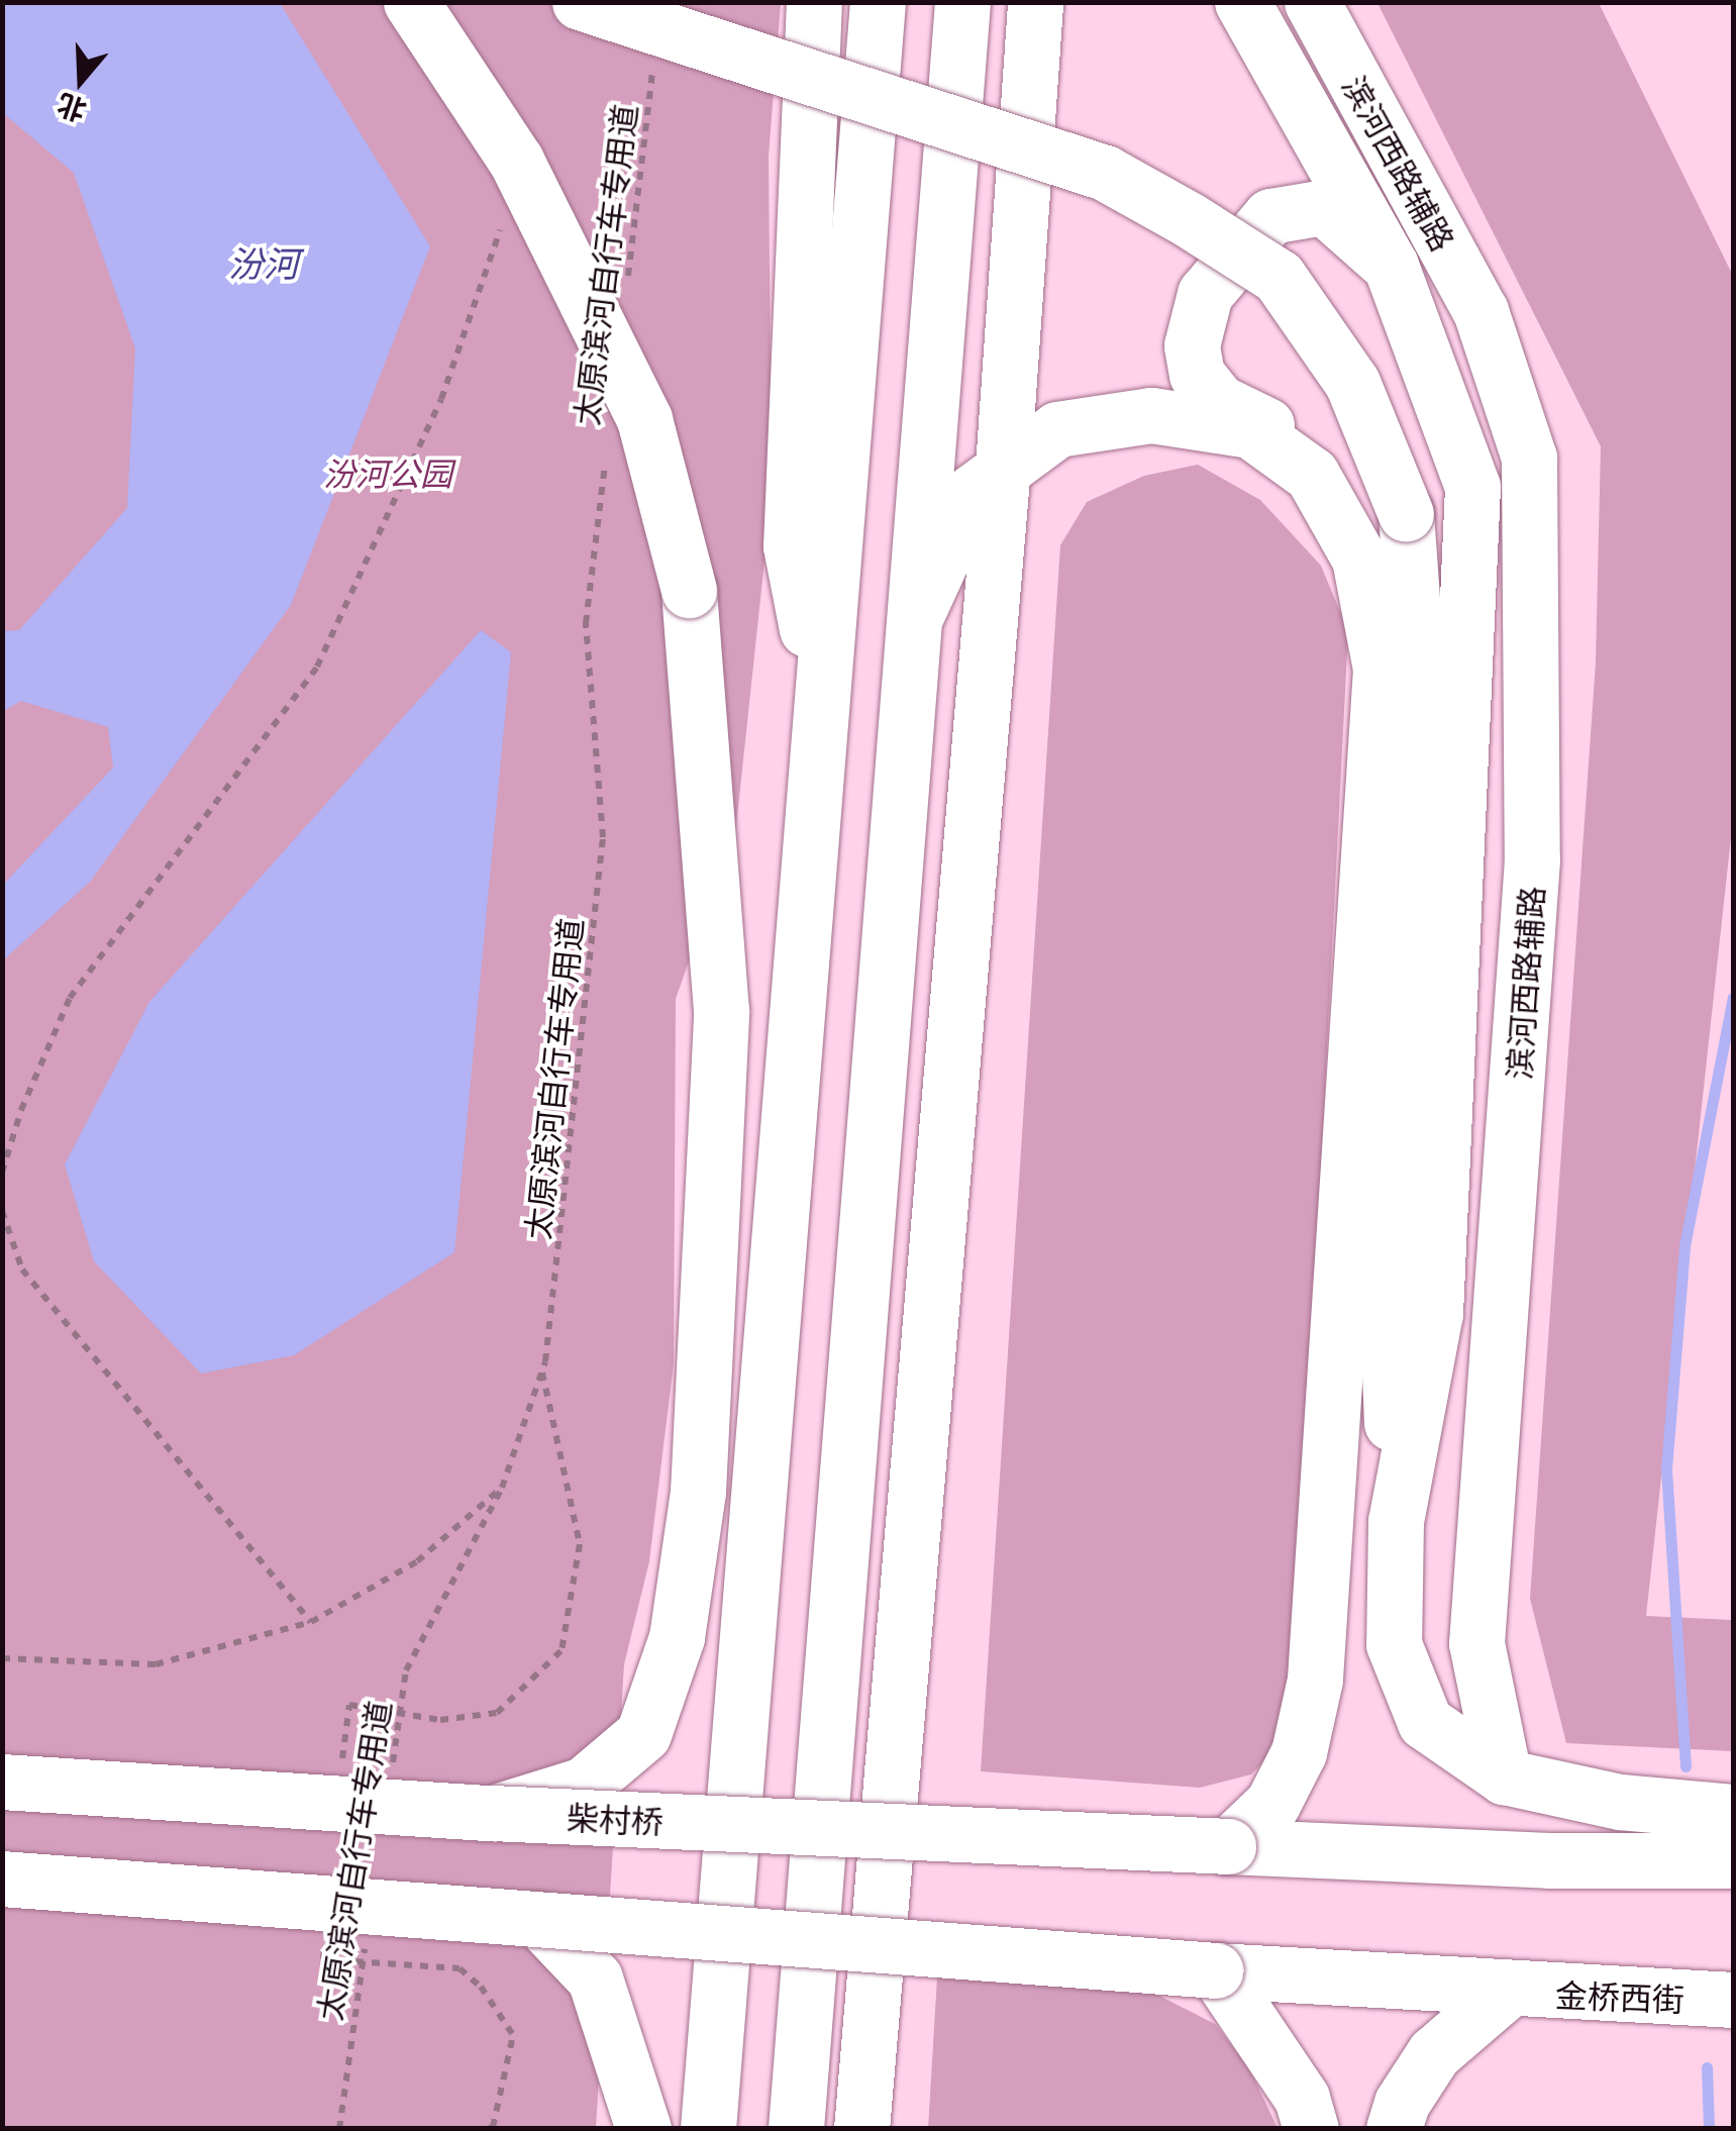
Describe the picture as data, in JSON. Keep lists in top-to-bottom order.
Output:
{
  "streets": {
    "main road": ["滨河西路辅路", "柴村桥", "金桥西街"],
    "path": ["太原滨河自行车专用道"]
  },
  "water": ["汾河"],
  "parks": ["汾河公园"],
  "north": "bottom"
}
